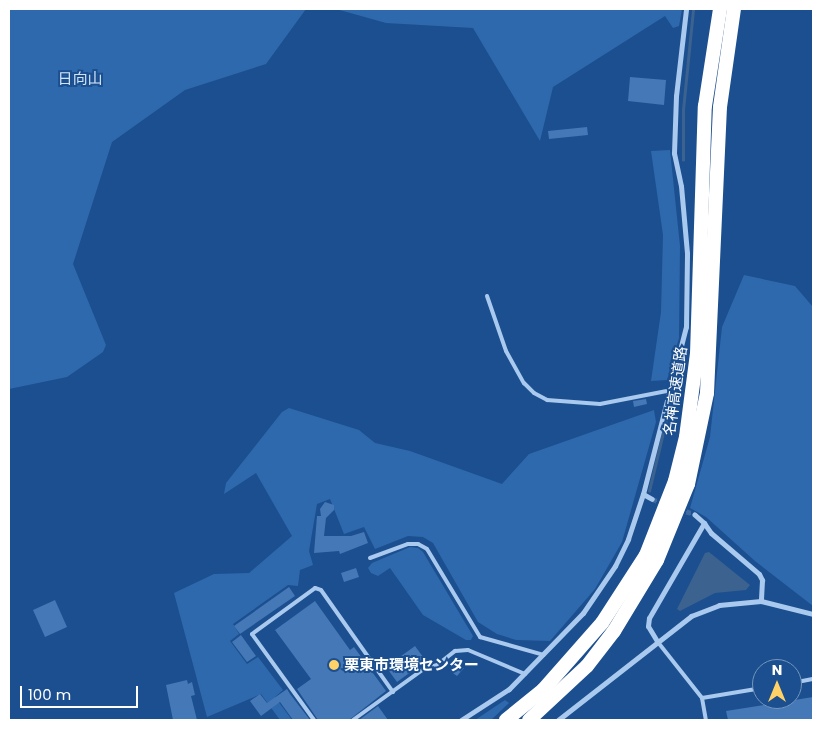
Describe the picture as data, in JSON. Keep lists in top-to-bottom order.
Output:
{
  "streets": {
    "highway": ["名神高速道路"]
  },
  "parks": ["日向山"],
  "places": ["栗東市環境センター"],
  "scale_bar": "100 m",
  "north": "top"
}
